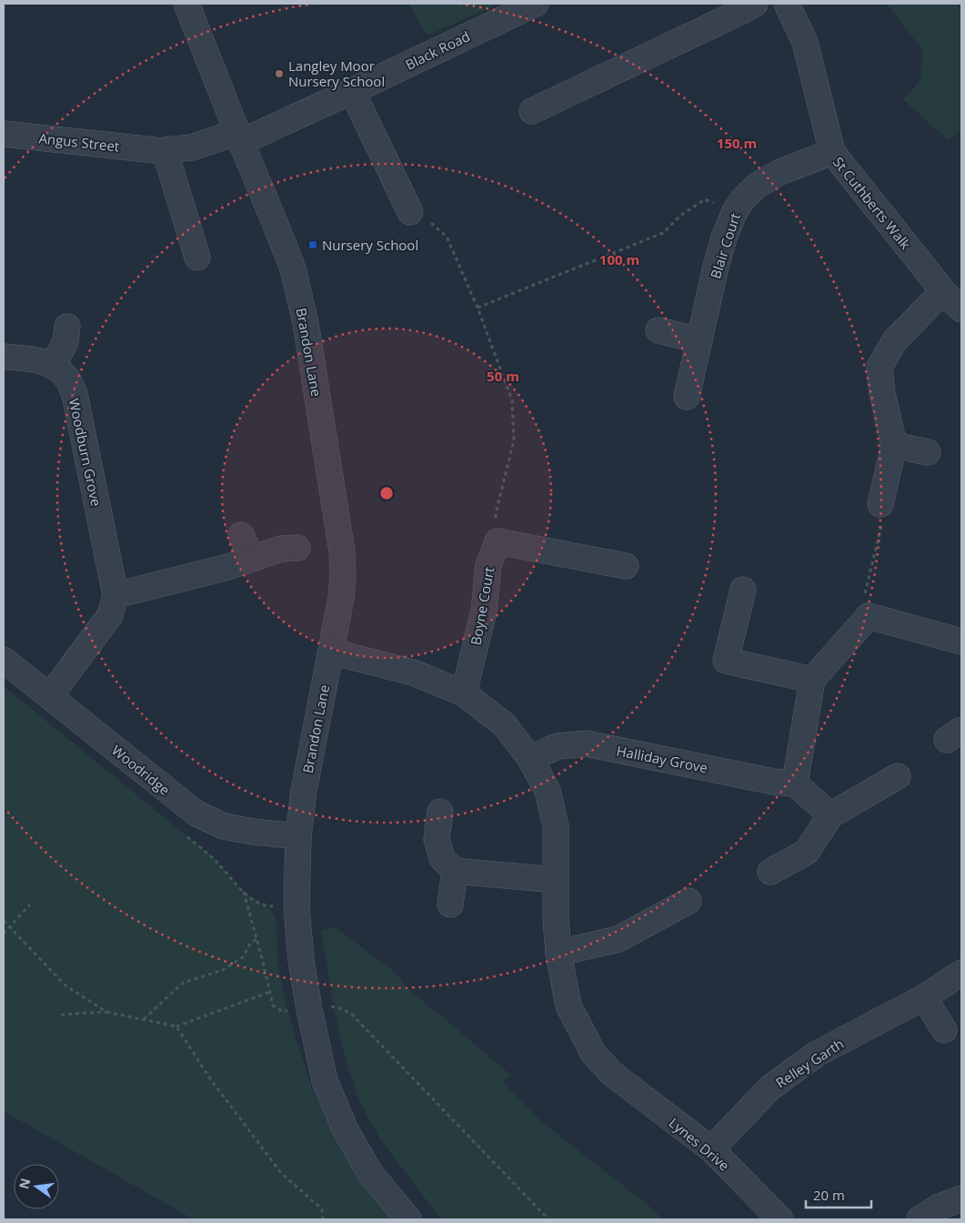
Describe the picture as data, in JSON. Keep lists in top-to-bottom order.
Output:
{
  "streets": {
    "street": [
      "Black Road",
      "Angus Street",
      "St Cuthberts Walk",
      "Blair Court",
      "Brandon Lane",
      "Woodburn Grove",
      "Boyne Court",
      "Halliday Grove",
      "Woodridge",
      "Relley Garth",
      "Lynes Drive"
    ]
  },
  "crossings": [
    ["Black Road", "Brandon Lane"],
    ["St Cuthberts Walk", "Blair Court"],
    ["Brandon Lane", "Woodridge"],
    ["Brandon Lane", "Lynes Drive"],
    ["Woodburn Grove", "Woodridge"],
    ["Boyne Court", "Lynes Drive"],
    ["Halliday Grove", "Lynes Drive"],
    ["Relley Garth", "Lynes Drive"]
  ],
  "places": {
    "other": ["Langley Moor Nursery School"],
    "transit": ["Nursery School"]
  },
  "scale_bar": "20 m",
  "north": "left",
  "rings": ["150 m", "100 m", "50 m"]
}
